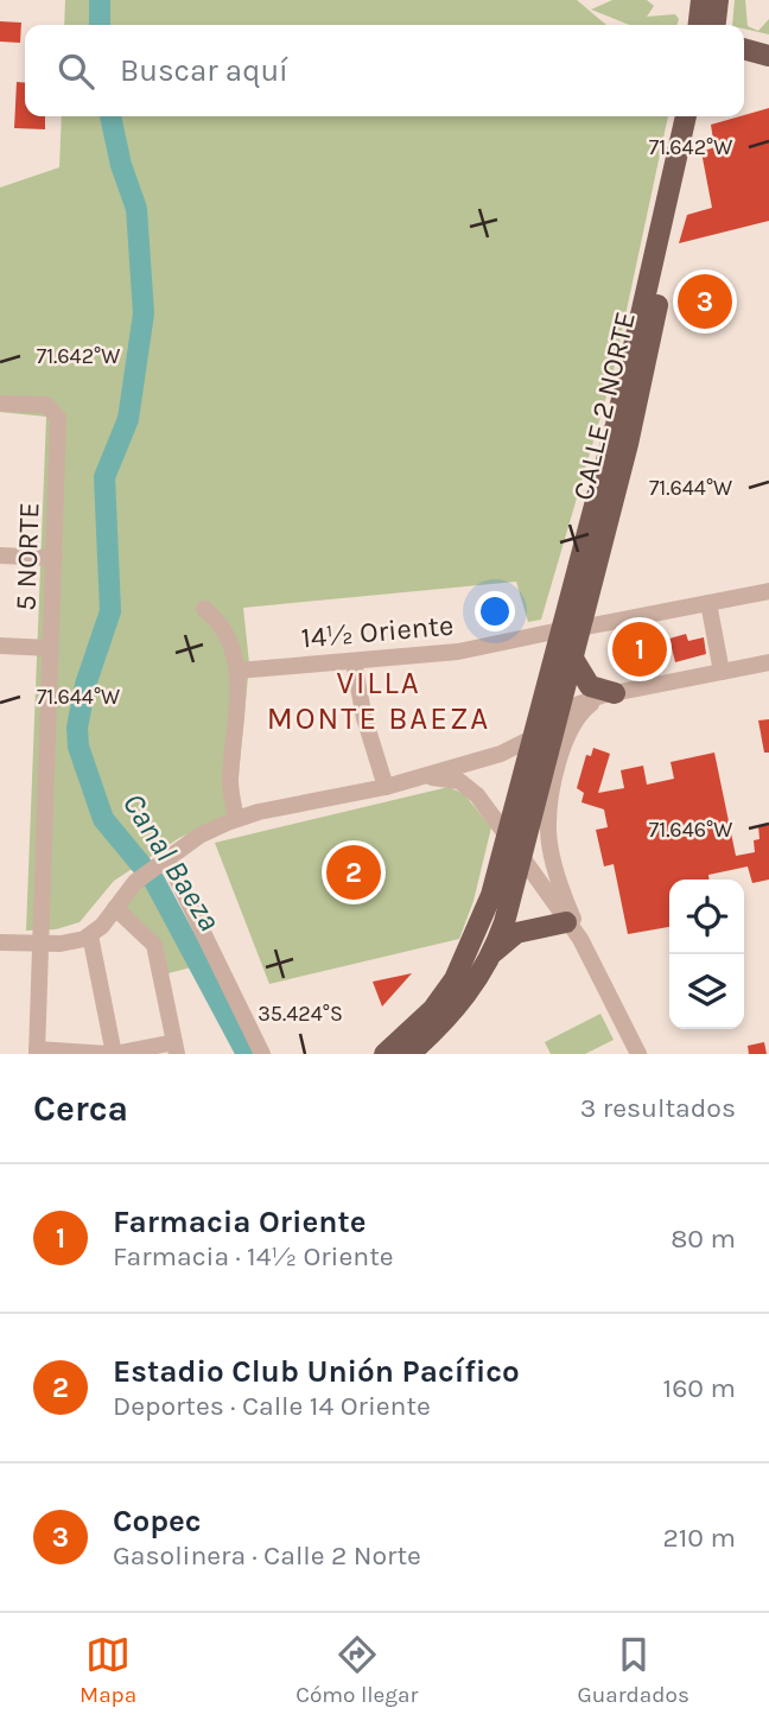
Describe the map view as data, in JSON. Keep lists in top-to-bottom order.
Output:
{
  "streets": {
    "main road": ["CALLE 2 NORTE"],
    "street": ["5 NORTE", "14½ Oriente"]
  },
  "crossings": [
    ["CALLE 2 NORTE", "14½ Oriente"]
  ],
  "districts": ["VILLA MONTE BAEZA"],
  "water": ["Canal Baeza"],
  "page": {
    "search": "Buscar aquí",
    "pins": ["3", "1", "2"],
    "heading": ["Cerca", "3 resultados"],
    "list": [
      {
        "mark": "1",
        "name": "Farmacia Oriente",
        "note": "Farmacia · 14½ Oriente",
        "value": "80 m"
      },
      {
        "mark": "2",
        "name": "Estadio Club Unión Pacífico",
        "note": "Deportes · Calle 14 Oriente",
        "value": "160 m"
      },
      {
        "mark": "3",
        "name": "Copec",
        "note": "Gasolinera · Calle 2 Norte",
        "value": "210 m"
      }
    ],
    "nav": ["Mapa", "Cómo llegar", "Guardados"]
  },
  "coordinates": [
    "71.642°W",
    "71.644°W",
    "71.646°W",
    "35.424°S"
  ]
}
